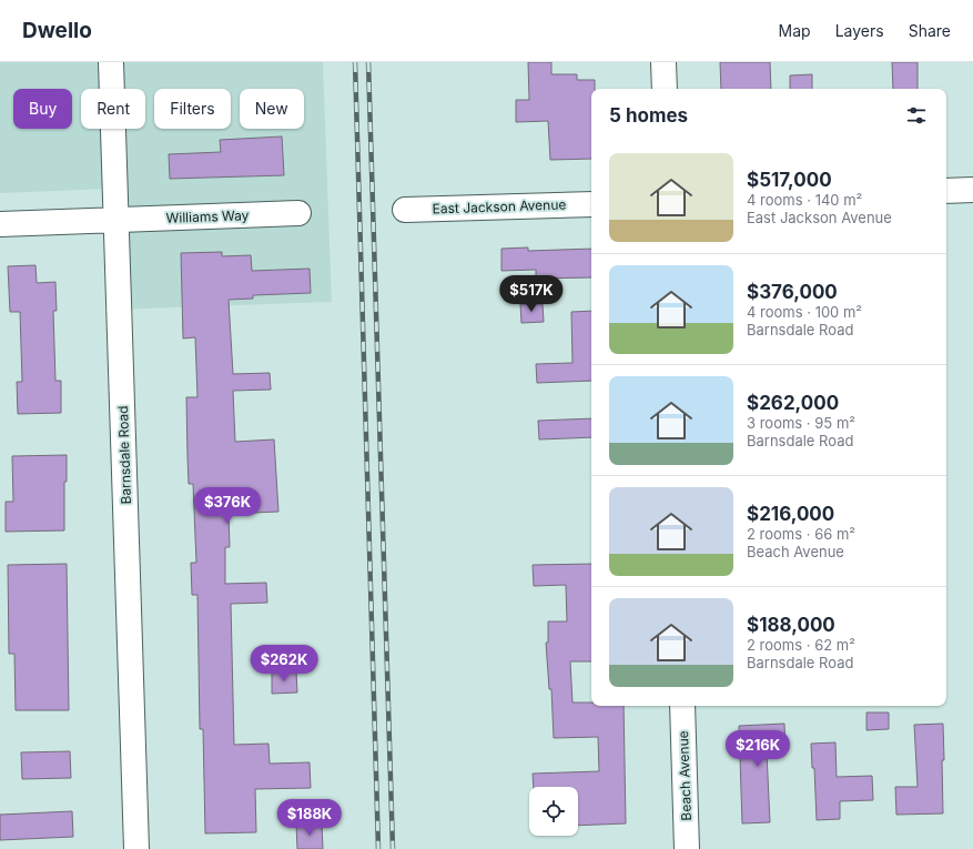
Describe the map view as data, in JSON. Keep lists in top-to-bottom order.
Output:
{
  "streets": {
    "street": [
      "East Jackson Avenue",
      "Williams Way",
      "Barnsdale Road",
      "Beach Avenue"
    ]
  },
  "crossings": [
    ["Williams Way", "Barnsdale Road"]
  ],
  "page": {
    "header": "Dwello",
    "nav": ["Map", "Layers", "Share"],
    "chip": [
      "Buy",
      "Rent",
      "Filters",
      "New"
    ],
    "heading": "5 homes",
    "list": [
      {
        "name": "$517,000",
        "note": "4 rooms · 140 m² · East Jackson Avenue"
      },
      {
        "name": "$376,000",
        "note": "4 rooms · 100 m² · Barnsdale Road"
      },
      {
        "name": "$262,000",
        "note": "3 rooms · 95 m² · Barnsdale Road"
      },
      {
        "name": "$216,000",
        "note": "2 rooms · 66 m² · Beach Avenue"
      },
      {
        "name": "$188,000",
        "note": "2 rooms · 62 m² · Barnsdale Road"
      }
    ],
    "price": [
      "$517K",
      "$376K",
      "$262K",
      "$216K",
      "$188K"
    ]
  }
}
